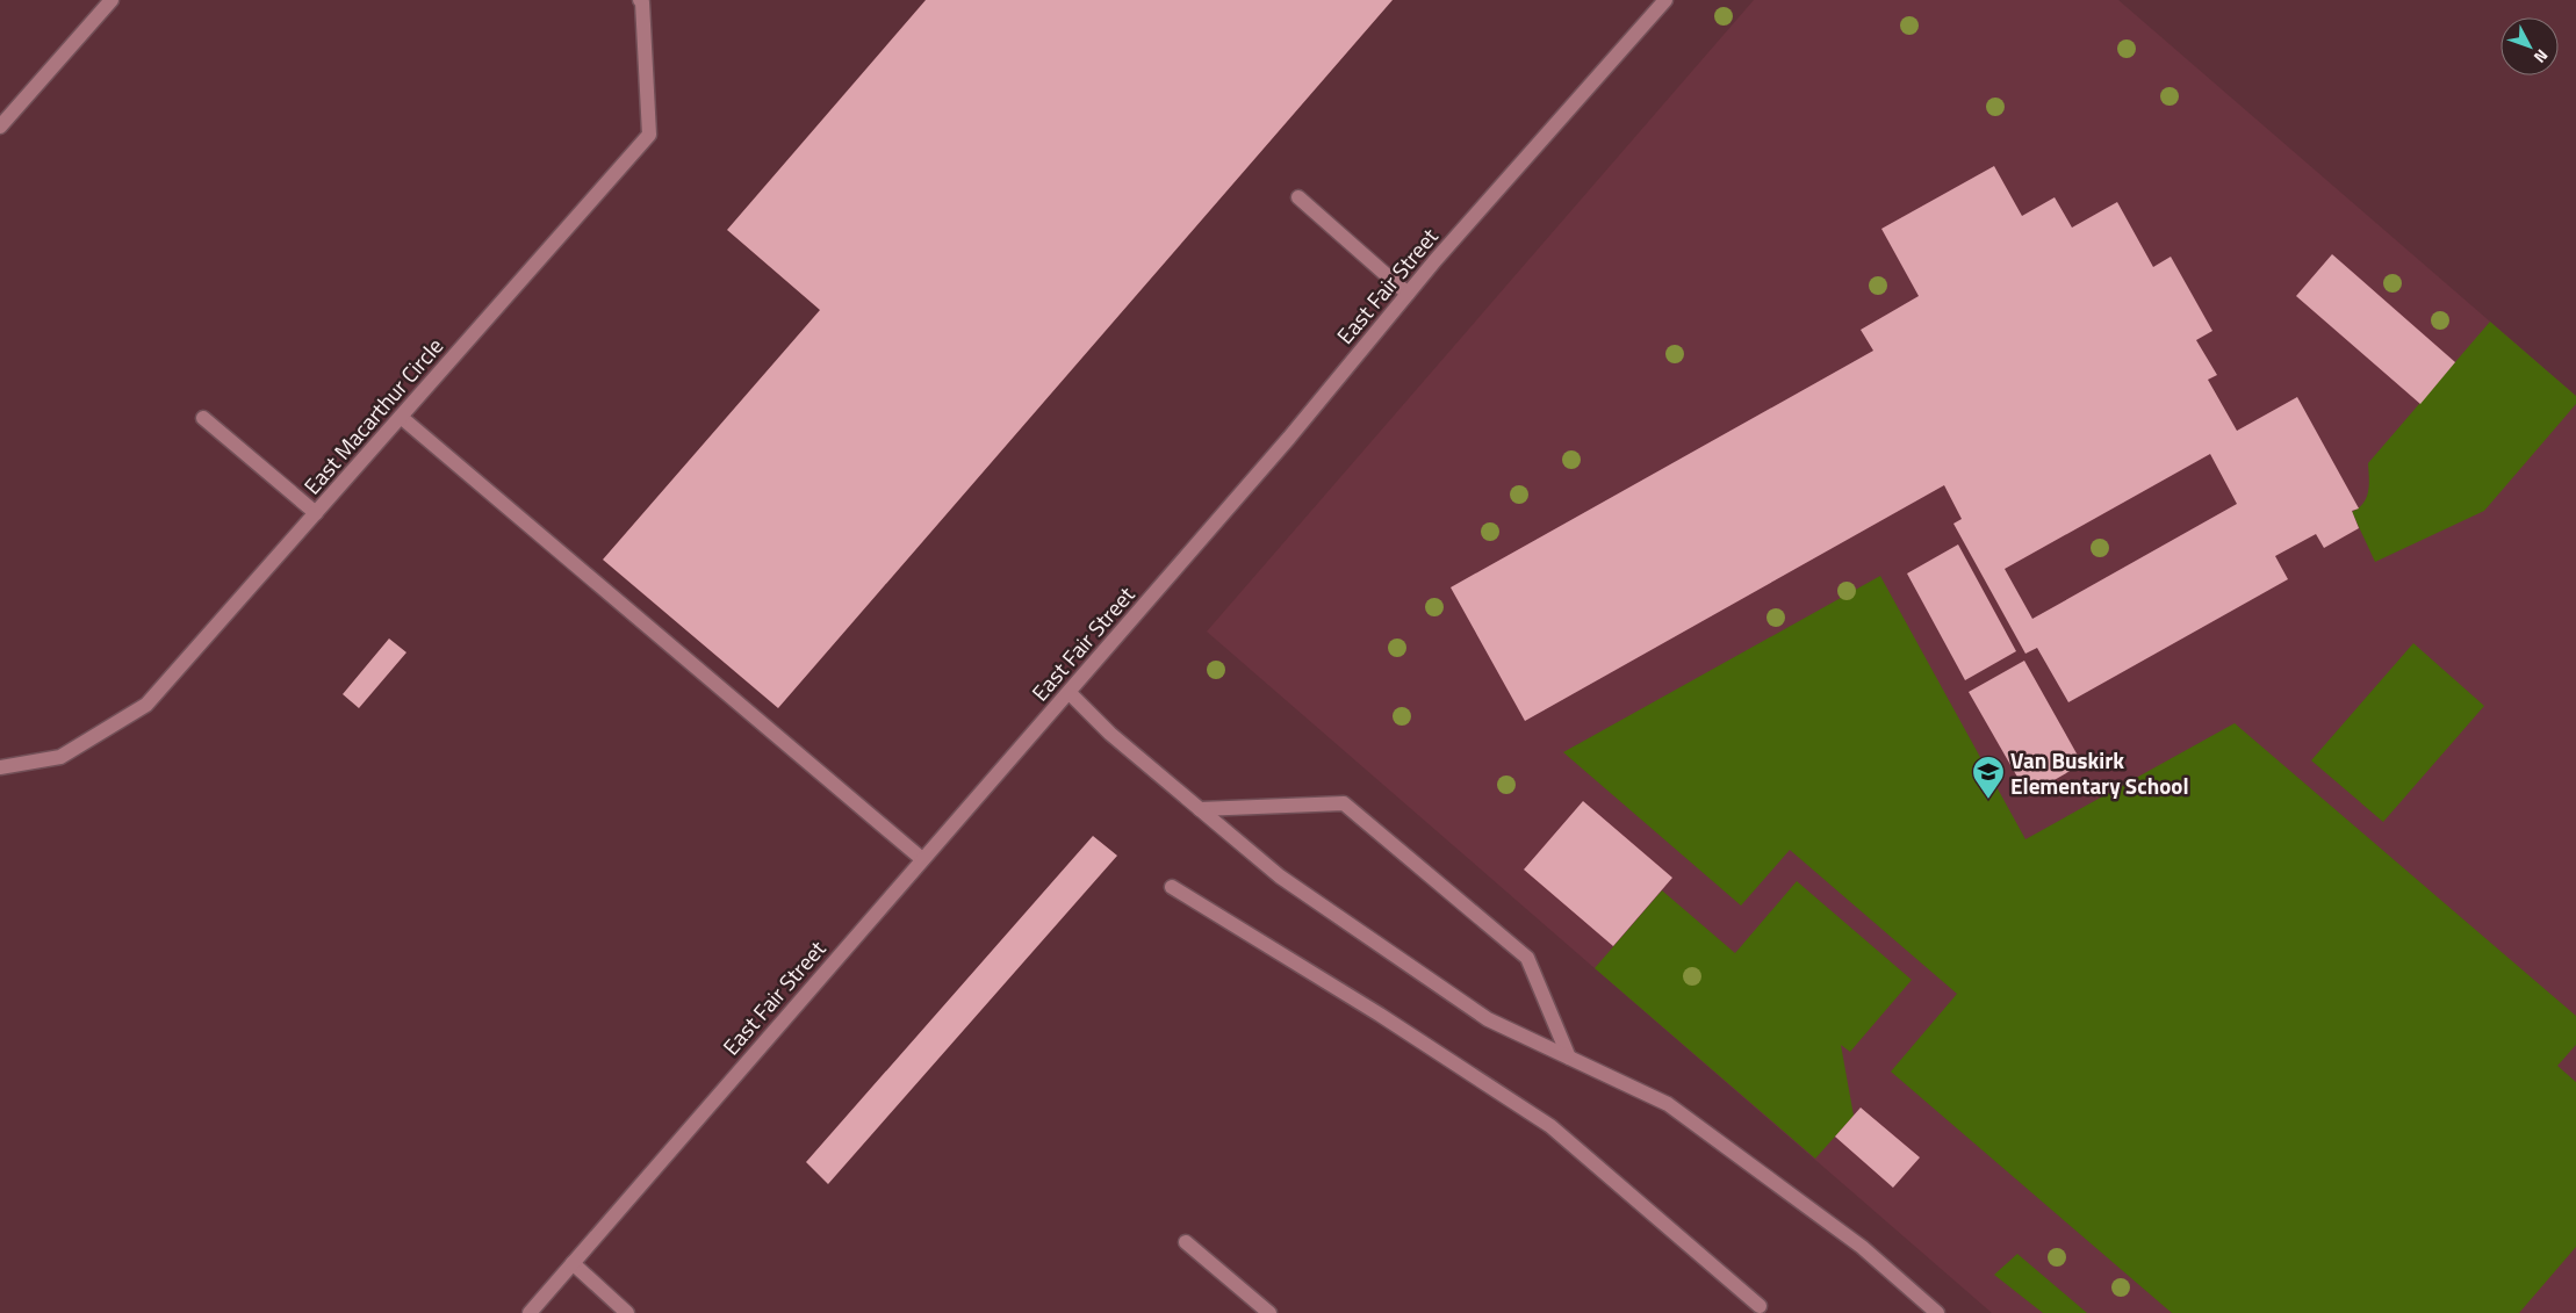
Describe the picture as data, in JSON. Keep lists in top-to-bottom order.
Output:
{
  "streets": {
    "street": ["East Fair Street", "East Macarthur Circle"]
  },
  "places": {
    "school or university": ["Van Buskirk Elementary School"]
  },
  "north": "bottom right"
}
